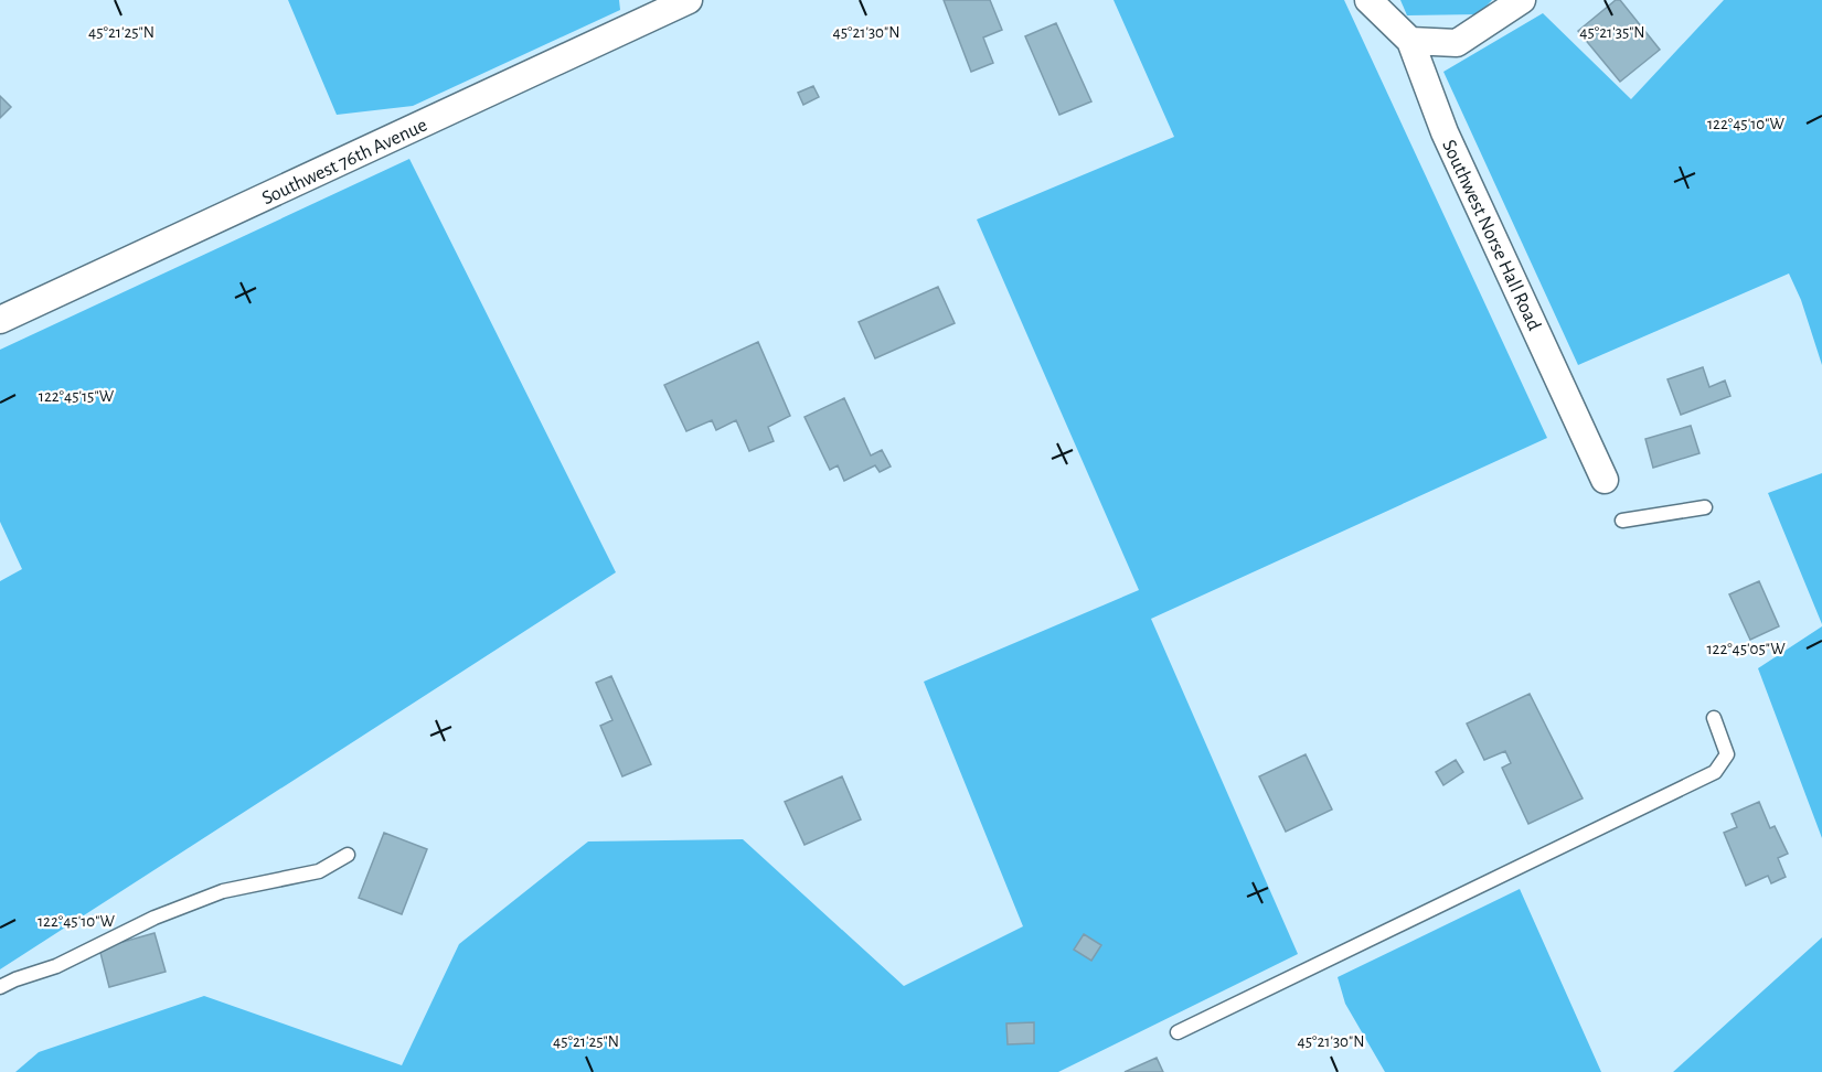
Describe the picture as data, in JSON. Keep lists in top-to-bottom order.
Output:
{
  "streets": {
    "street": ["Southwest 76th Avenue", "Southwest Norse Hall Road"]
  },
  "coordinates": [
    "45°21'25\"N",
    "45°21'35\"N",
    "45°21'30\"N",
    "122°45'10\"W",
    "122°45'15\"W",
    "122°45'05\"W"
  ]
}
